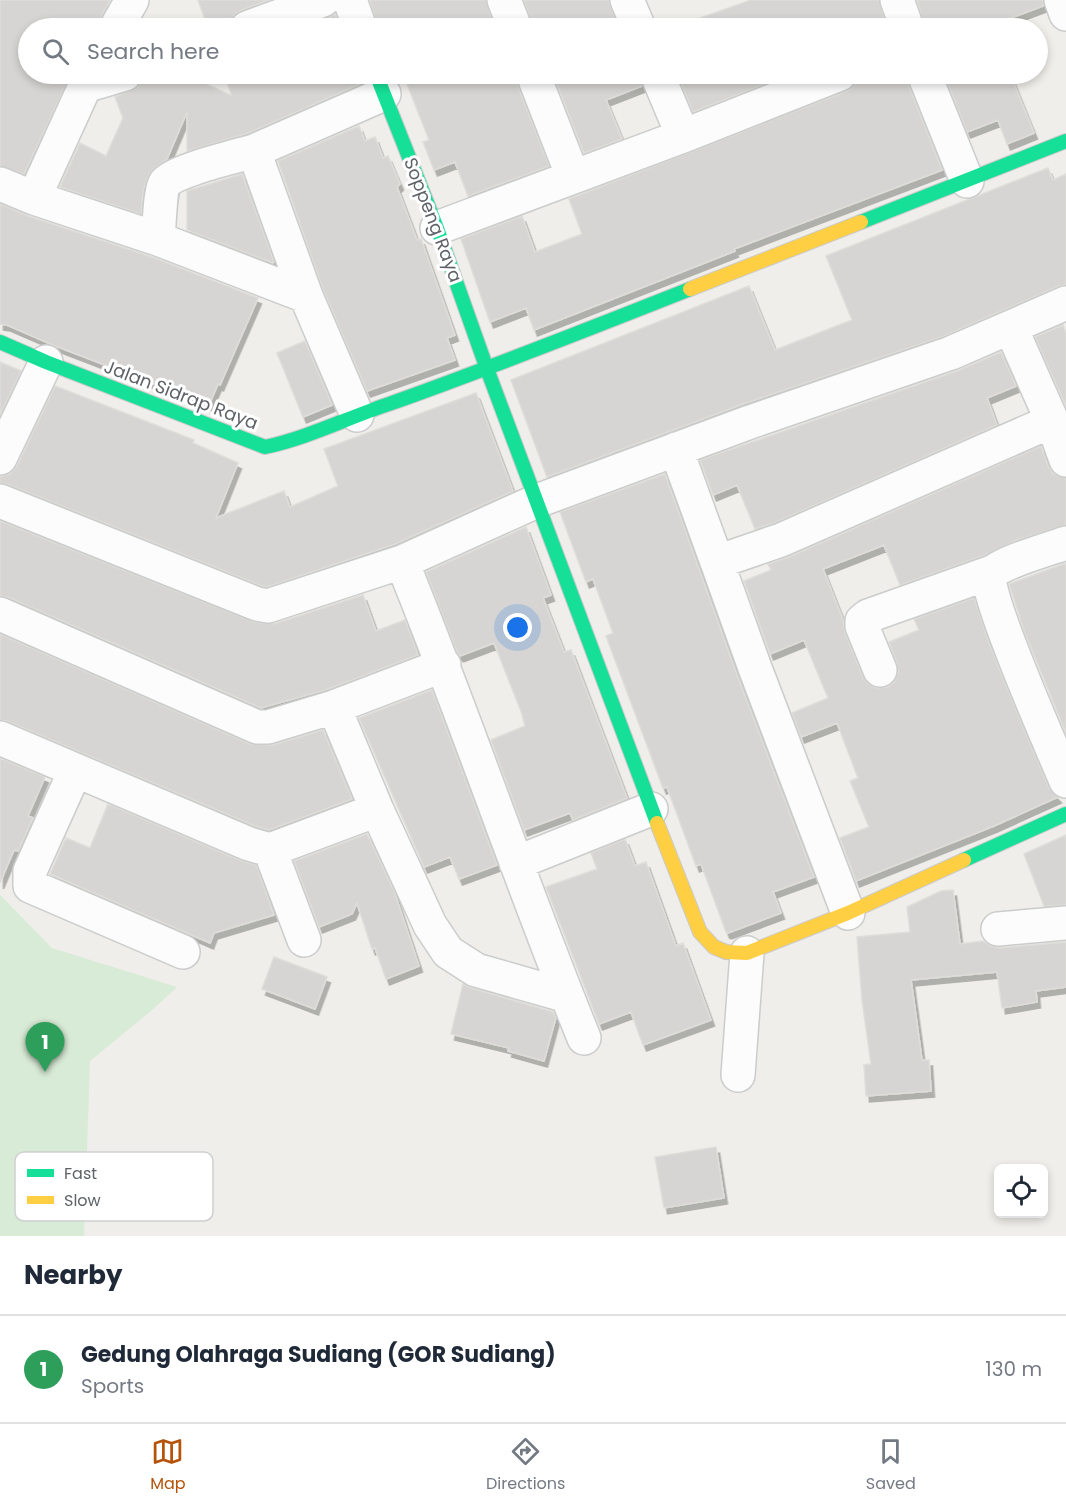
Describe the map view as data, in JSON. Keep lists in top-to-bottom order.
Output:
{
  "streets": {
    "street": ["Soppeng Raya", "Jalan Sidrap Raya"]
  },
  "crossings": [
    ["Soppeng Raya", "Jalan Sidrap Raya"]
  ],
  "legend": ["Fast", "Slow"],
  "page": {
    "search": "Search here",
    "pins": "1",
    "heading": "Nearby",
    "list": [
      {
        "mark": "1",
        "name": "Gedung Olahraga Sudiang (GOR Sudiang)",
        "note": "Sports",
        "value": "130 m"
      }
    ],
    "nav": ["Map", "Directions", "Saved"]
  }
}
